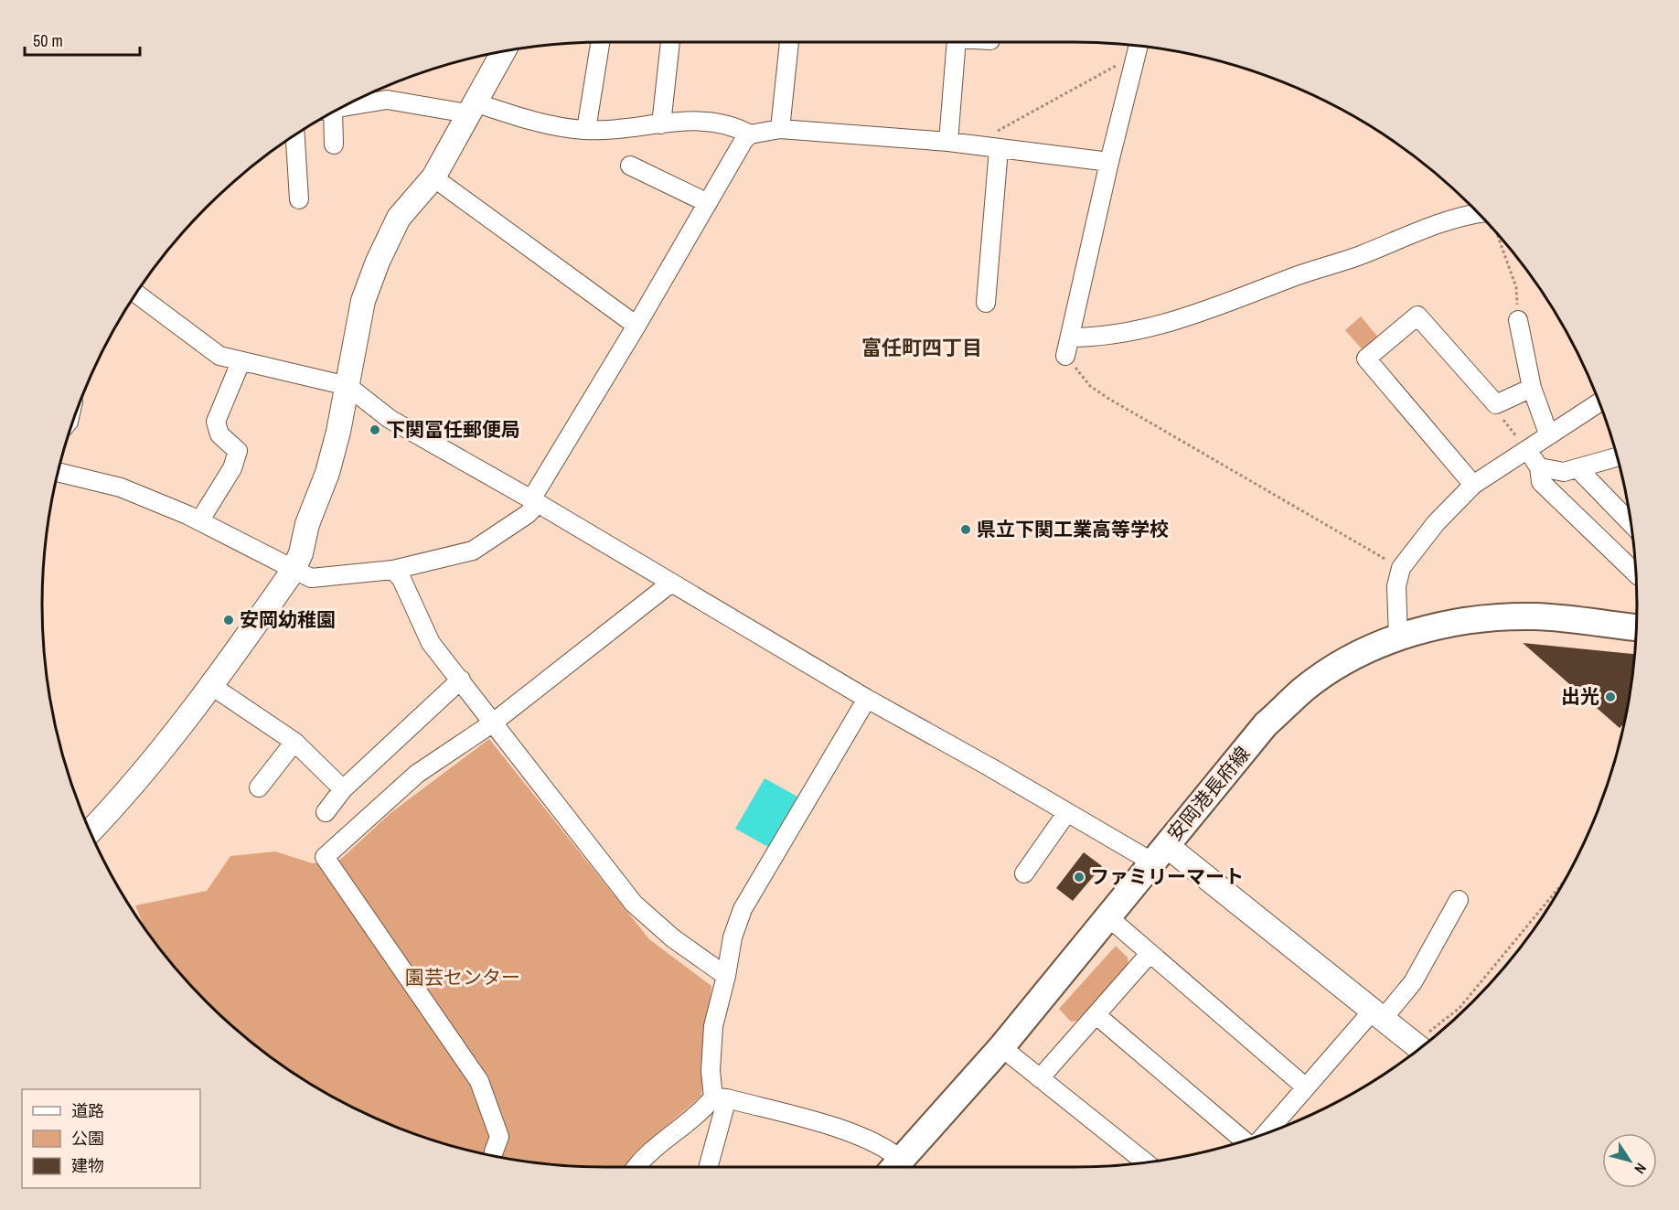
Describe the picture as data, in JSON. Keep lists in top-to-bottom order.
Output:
{
  "streets": {
    "main road": ["安岡港長府線"]
  },
  "districts": ["富任町四丁目"],
  "parks": ["園芸センター"],
  "places": [
    "下関冨任郵便局",
    "県立下関工業高等学校",
    "安岡幼稚園",
    "出光",
    "ファミリーマート"
  ],
  "legend": ["道路", "公園", "建物"],
  "scale_bar": "50 m",
  "north": "bottom right"
}
